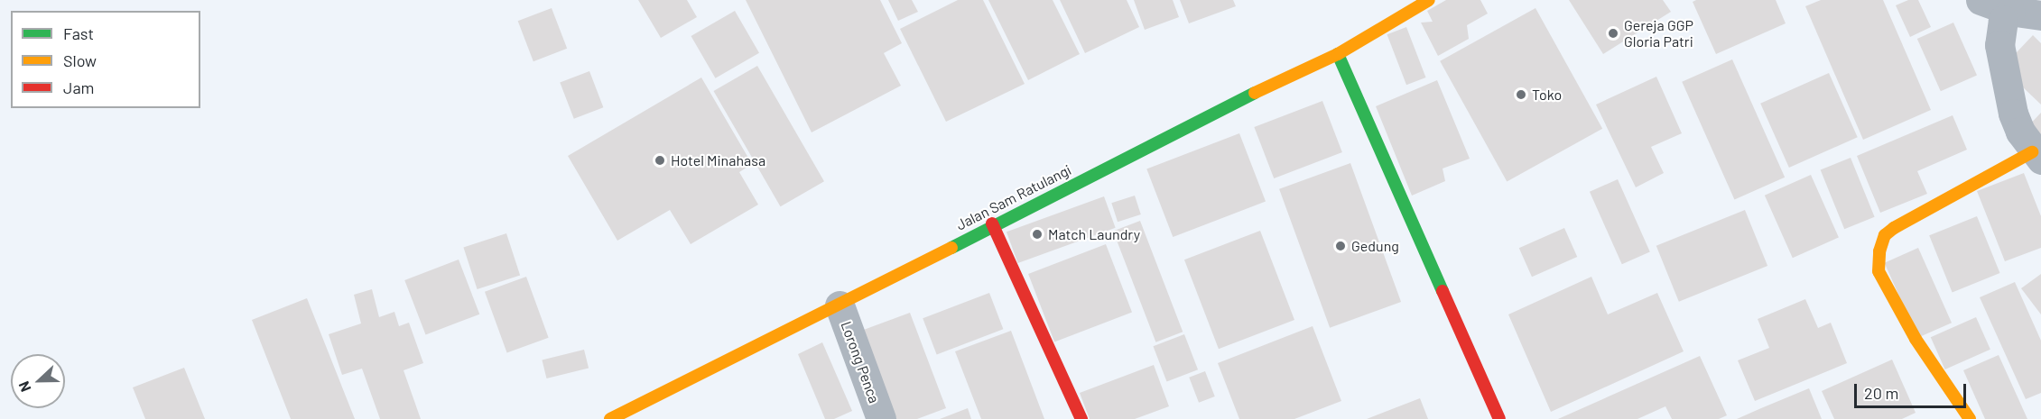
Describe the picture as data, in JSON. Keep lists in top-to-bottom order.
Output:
{
  "streets": {
    "street": ["Jalan Sam Ratulangi", "Lorong Penca"]
  },
  "crossings": [
    ["Jalan Sam Ratulangi", "Lorong Penca"]
  ],
  "places": [
    "Gereja GGP Gloria Patri",
    "Toko",
    "Hotel Minahasa",
    "Match Laundry",
    "Gedung"
  ],
  "legend": ["Fast", "Slow", "Jam"],
  "scale_bar": "20 m",
  "north": "left"
}
